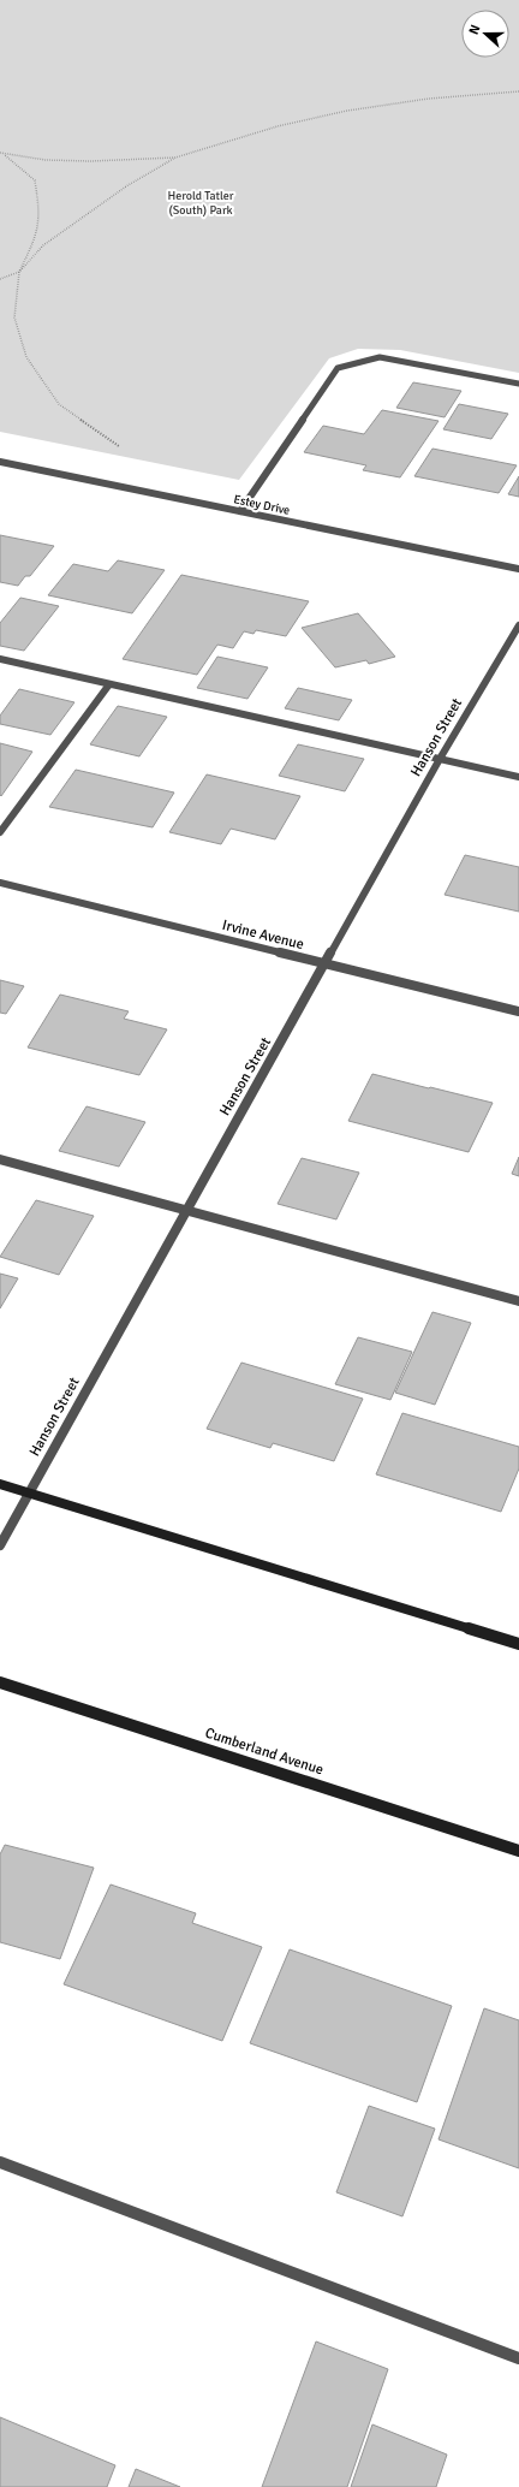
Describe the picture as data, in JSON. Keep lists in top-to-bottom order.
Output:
{
  "streets": {
    "street": [
      "Estey Drive",
      "Hanson Street",
      "Irvine Avenue",
      "Cumberland Avenue"
    ]
  },
  "crossings": [
    ["Hanson Street", "Irvine Avenue"]
  ],
  "parks": ["Herold Tatler (South) Park"],
  "north": "left"
}
